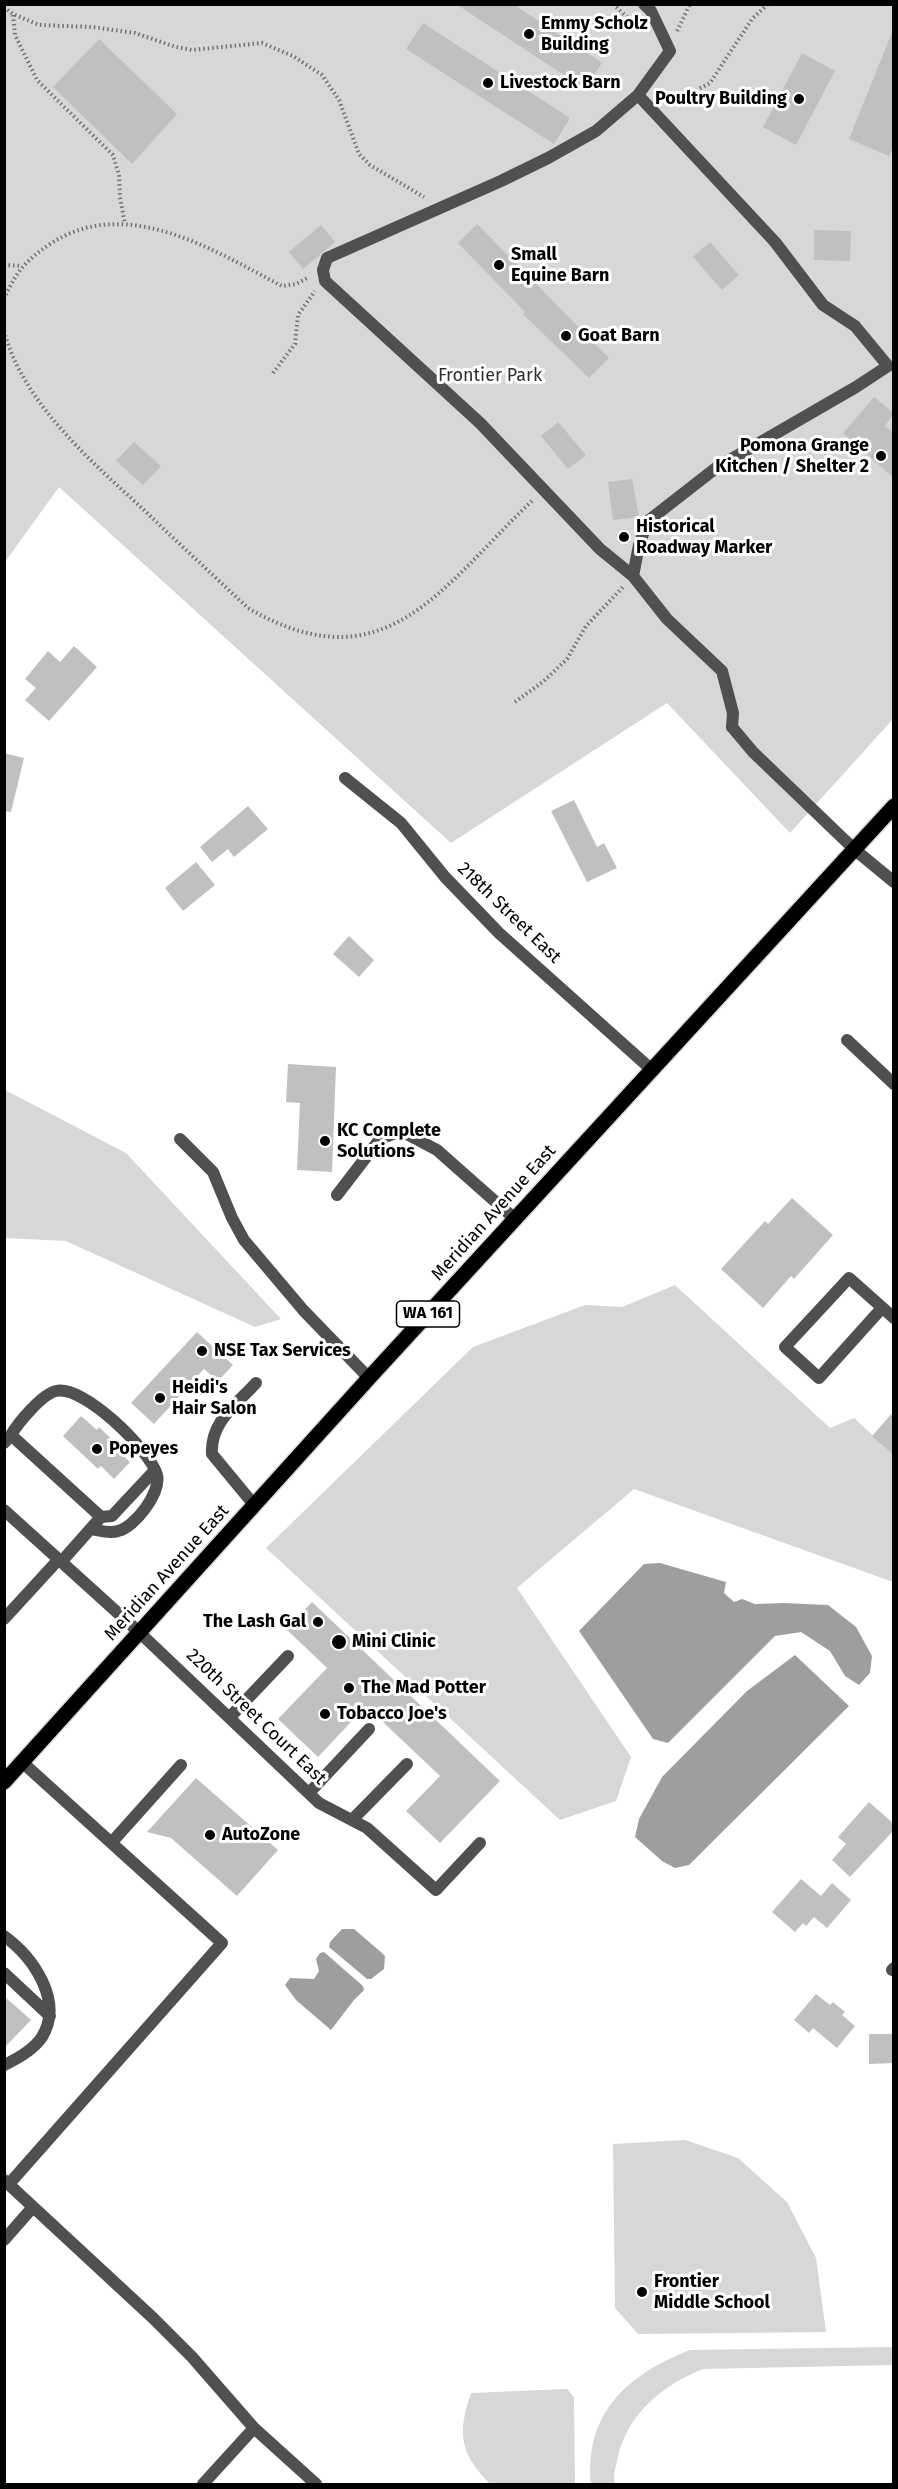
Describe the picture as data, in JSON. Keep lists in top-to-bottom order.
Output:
{
  "streets": {
    "main road": ["Meridian Avenue East", "WA 161"],
    "street": ["218th Street East", "220th Street Court East"]
  },
  "crossings": [
    ["218th Street East", "Meridian Avenue East"],
    ["Meridian Avenue East", "220th Street Court East"]
  ],
  "parks": ["Frontier Park"],
  "places": [
    "Emmy Scholz Building",
    "Livestock Barn",
    "Poultry Building",
    "Small Equine Barn",
    "Goat Barn",
    "Pomona Grange Kitchen / Shelter 2",
    "Historical Roadway Marker",
    "KC Complete Solutions",
    "NSE Tax Services",
    "Heidi's Hair Salon",
    "Popeyes",
    "The Lash Gal",
    "Mini Clinic",
    "The Mad Potter",
    "Tobacco Joe's",
    "AutoZone",
    "Frontier Middle School"
  ]
}
